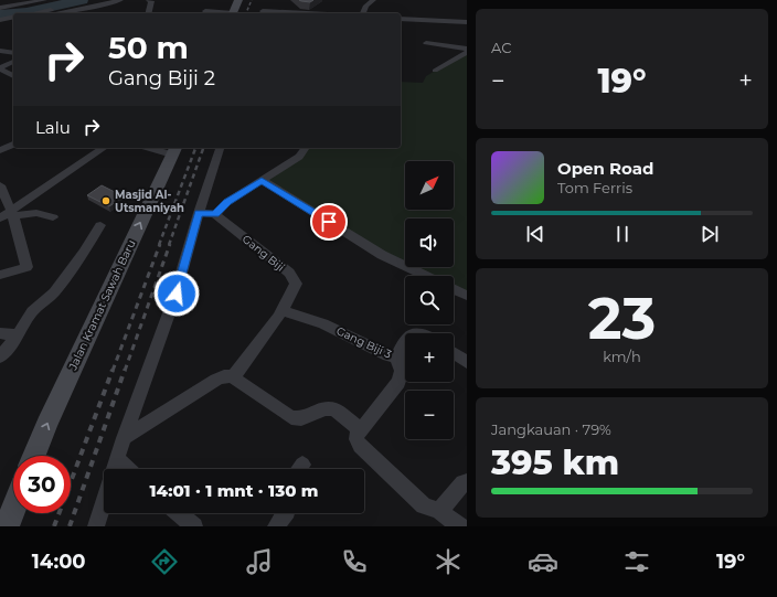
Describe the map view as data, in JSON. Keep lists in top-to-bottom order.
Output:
{
  "streets": {
    "street": ["Gang Biji", "Jalan Kramat Sawah Baru", "Gang Biji 3"]
  },
  "crossings": [
    ["Gang Biji", "Gang Biji 3"]
  ],
  "places": ["Masjid Al- Utsmaniyah"],
  "north": "top right",
  "page": {
    "tile": [
      "AC",
      ["23", "km/h"],
      ["Jangkauan · 79%", "395 km"]
    ],
    "turn": ["50 m", "Gang Biji 2"],
    "heat": ["−", "19°", "+"],
    "then": "Lalu",
    "song": ["Open Road", "Tom Ferris"],
    "map_buttons": ["+", "−"],
    "limit": "30",
    "trip": "14:01 · 1 mnt · 130 m",
    "tabs": ["14:00", "19°"]
  }
}
